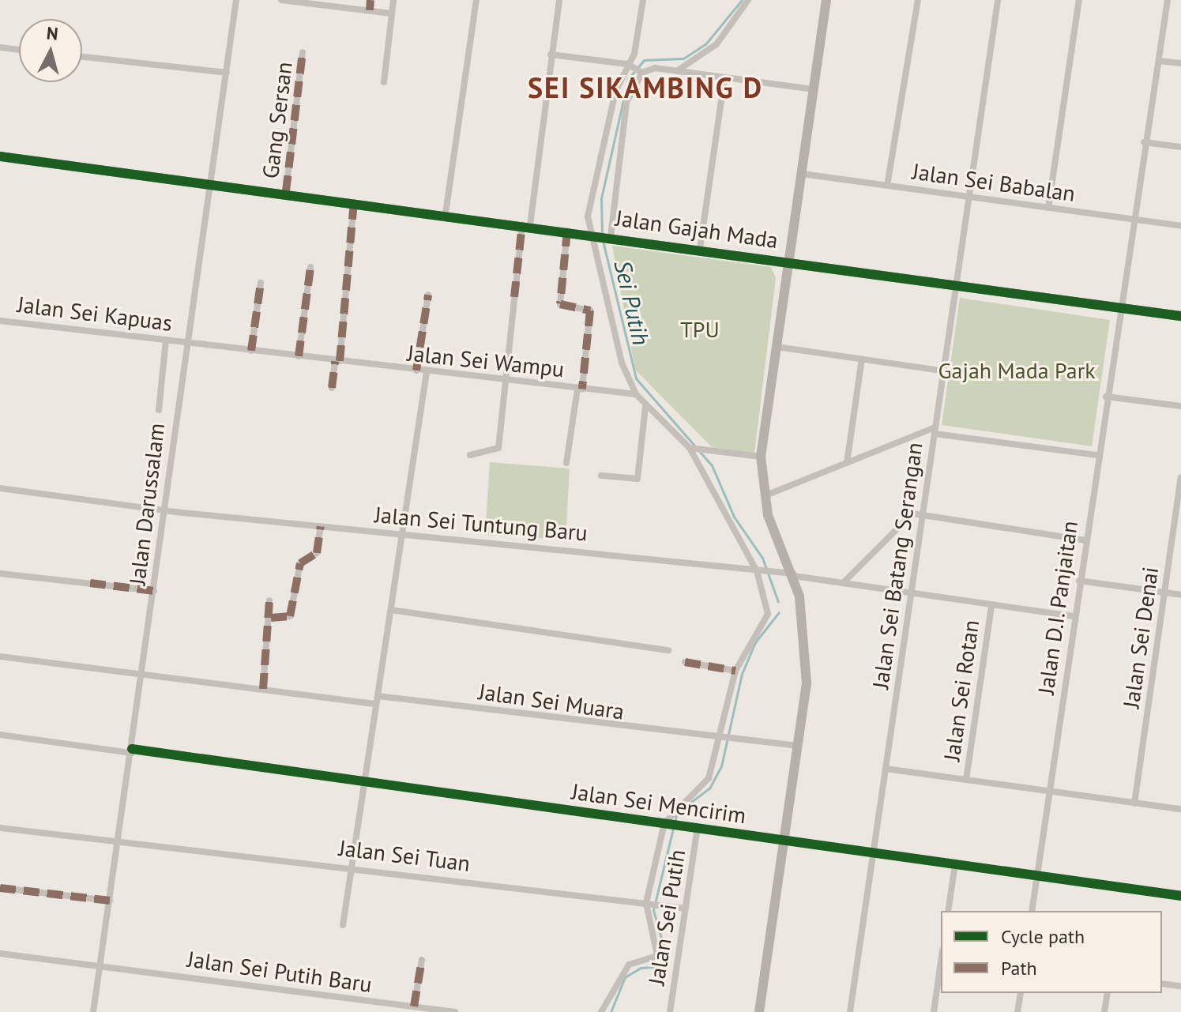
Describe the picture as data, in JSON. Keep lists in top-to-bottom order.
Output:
{
  "streets": {
    "street": [
      "Gang Sersan",
      "Jalan Sei Babalan",
      "Jalan Gajah Mada",
      "Jalan Sei Kapuas",
      "Jalan Sei Wampu",
      "Jalan Darussalam",
      "Jalan Sei Tuntung Baru",
      "Jalan Sei Batang Serangan",
      "Jalan D.I. Panjaitan",
      "Jalan Sei Denai",
      "Jalan Sei Rotan",
      "Jalan Sei Muara",
      "Jalan Sei Mencirim",
      "Jalan Sei Tuan",
      "Jalan Sei Putih",
      "Jalan Sei Putih Baru"
    ]
  },
  "crossings": [
    ["Gang Sersan", "Jalan Gajah Mada"],
    ["Jalan Sei Babalan", "Jalan Sei Batang Serangan"],
    ["Jalan Sei Babalan", "Jalan D.I. Panjaitan"],
    ["Jalan Gajah Mada", "Jalan Darussalam"],
    ["Jalan Gajah Mada", "Jalan Sei Batang Serangan"],
    ["Jalan Gajah Mada", "Jalan D.I. Panjaitan"],
    ["Jalan Sei Kapuas", "Jalan Sei Wampu"],
    ["Jalan Sei Kapuas", "Jalan Darussalam"],
    ["Jalan Sei Wampu", "Jalan Darussalam"],
    ["Jalan Darussalam", "Jalan Sei Tuntung Baru"],
    ["Jalan Darussalam", "Jalan Sei Mencirim"],
    ["Jalan Darussalam", "Jalan Sei Tuan"],
    ["Jalan Darussalam", "Jalan Sei Putih Baru"],
    ["Jalan Sei Tuntung Baru", "Jalan Sei Batang Serangan"],
    ["Jalan Sei Tuntung Baru", "Jalan D.I. Panjaitan"],
    ["Jalan Sei Tuntung Baru", "Jalan Sei Rotan"],
    ["Jalan Sei Batang Serangan", "Jalan Sei Mencirim"],
    ["Jalan D.I. Panjaitan", "Jalan Sei Mencirim"],
    ["Jalan Sei Mencirim", "Jalan Sei Putih"],
    ["Jalan Sei Tuan", "Jalan Sei Putih"]
  ],
  "districts": ["SEI SIKAMBING D"],
  "water": ["Sei Putih"],
  "parks": ["TPU", "Gajah Mada Park"],
  "legend": ["Cycle path", "Path"],
  "north": "top"
}
